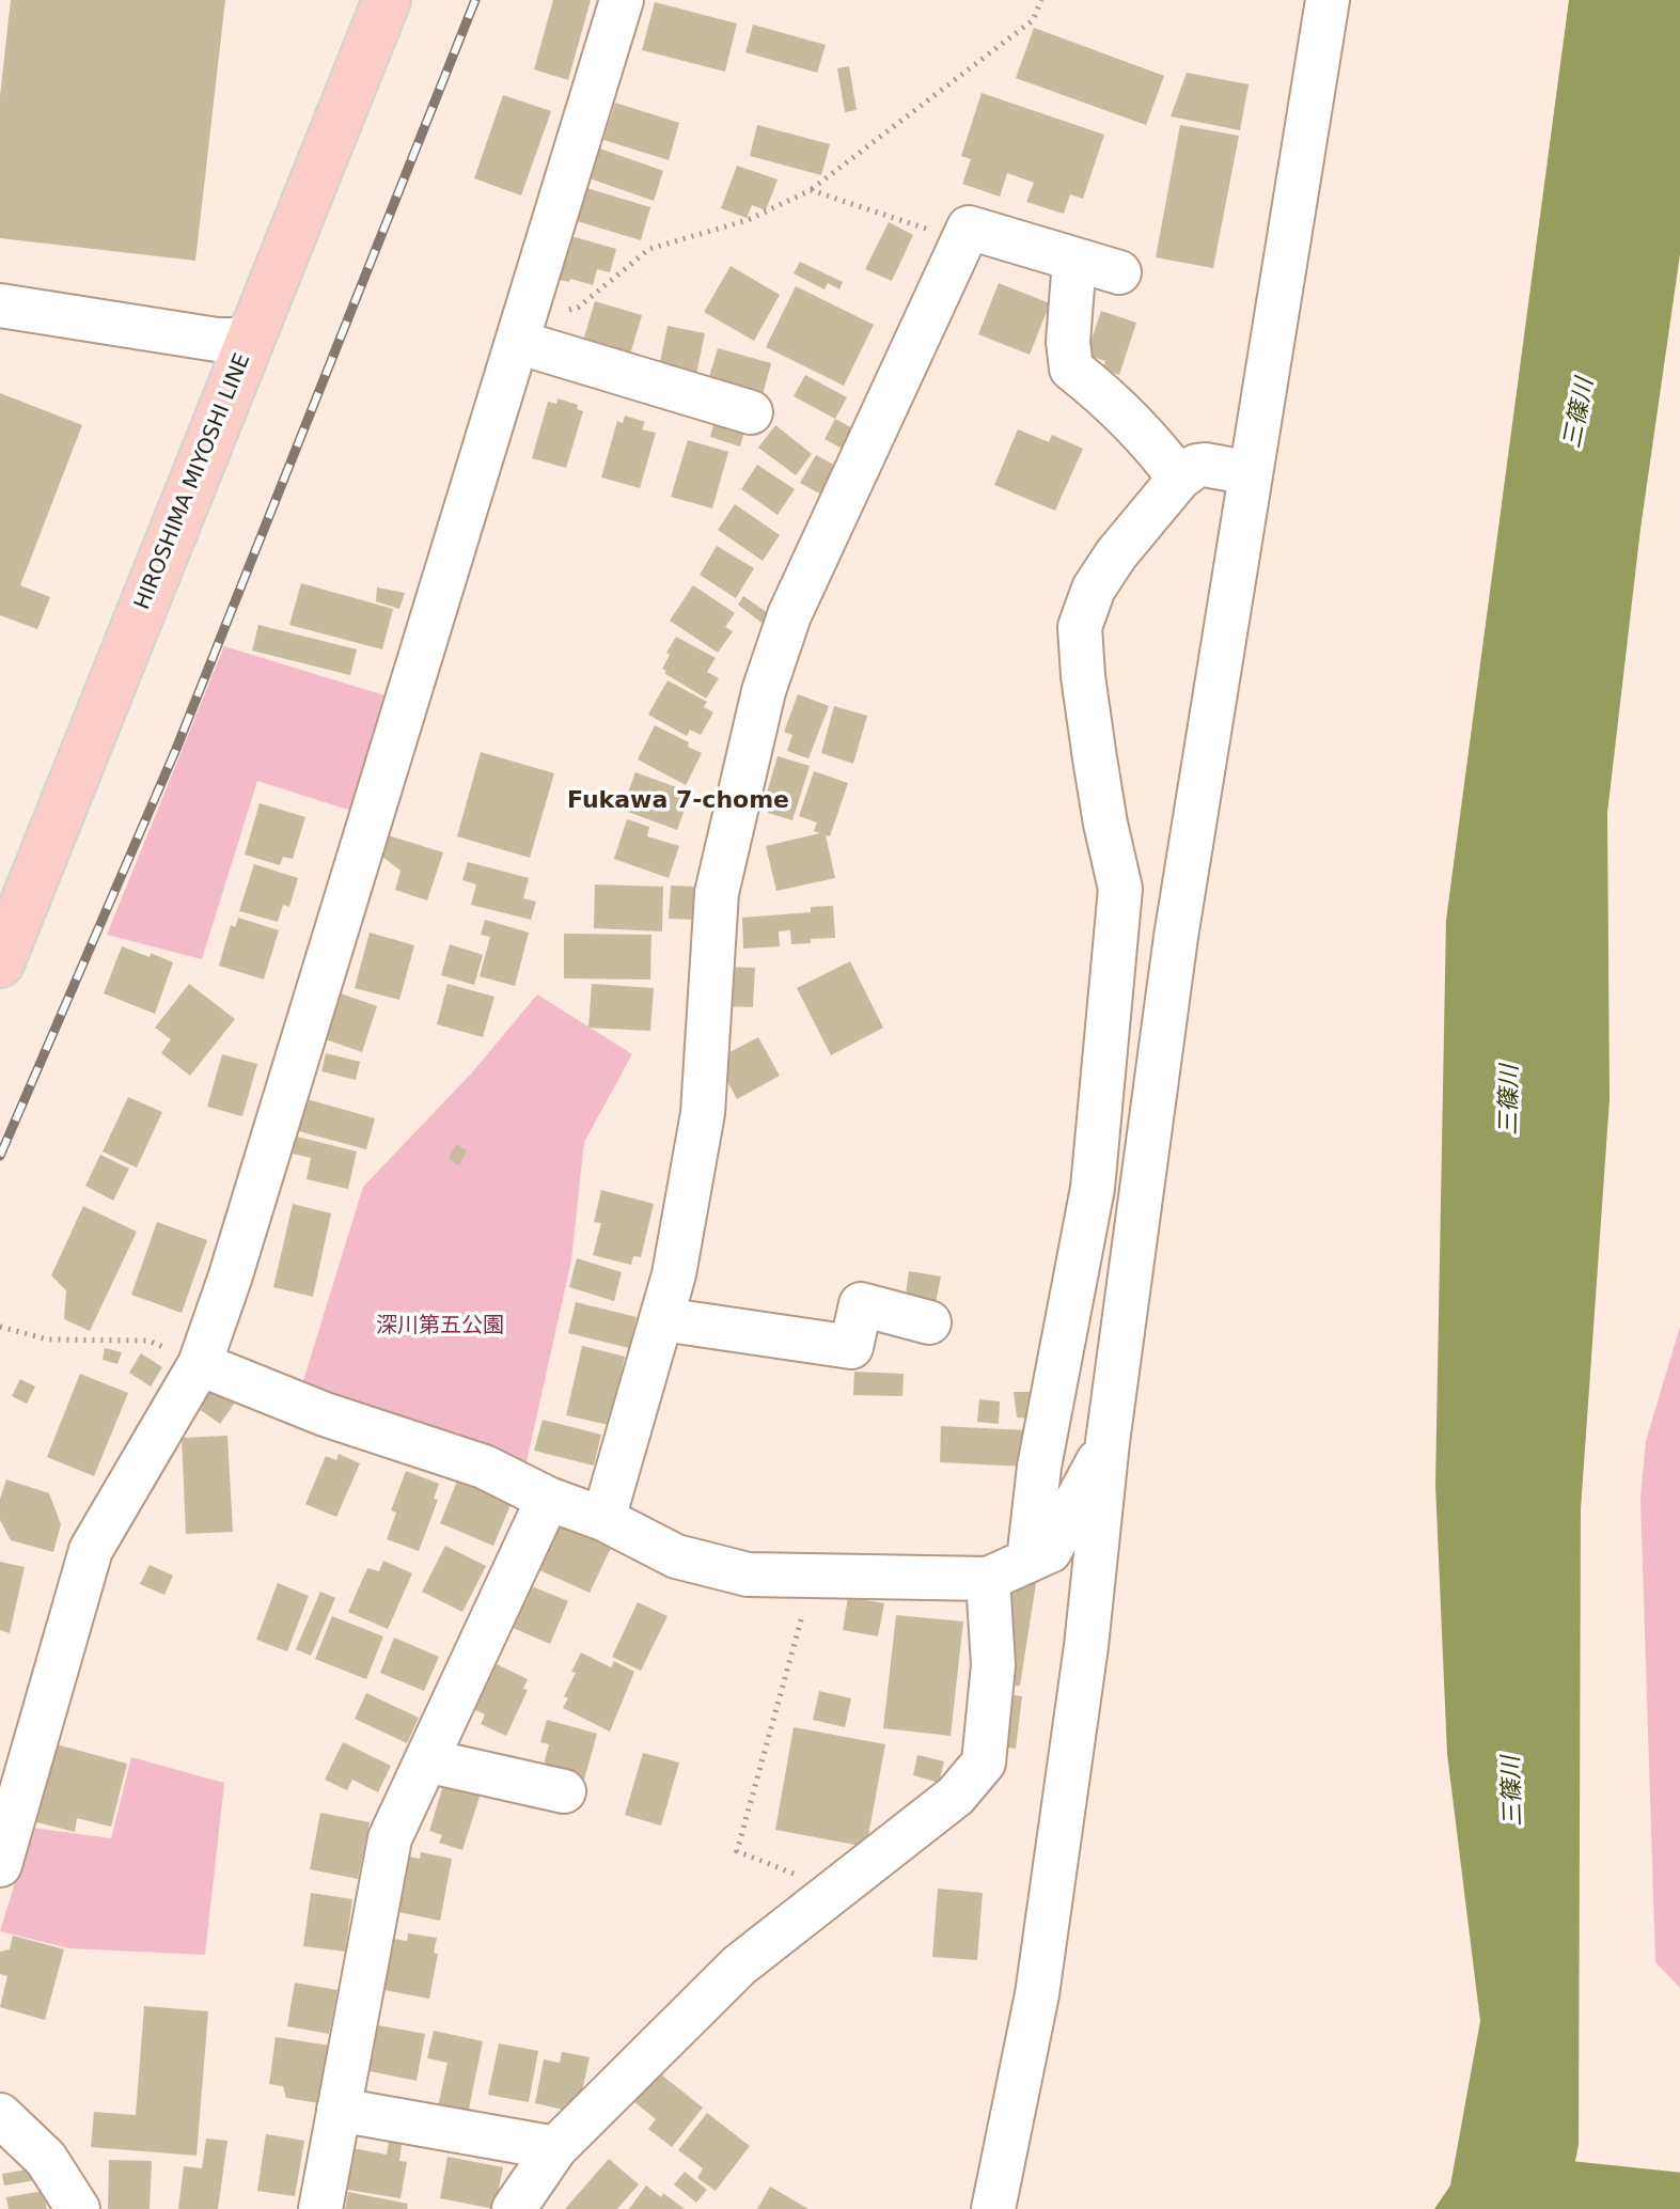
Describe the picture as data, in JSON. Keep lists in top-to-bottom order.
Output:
{
  "streets": {
    "main road": ["HIROSHIMA MIYOSHI LINE"]
  },
  "districts": ["Fukawa 7-chome"],
  "water": ["三篠川"],
  "parks": ["深川第五公園"]
}
